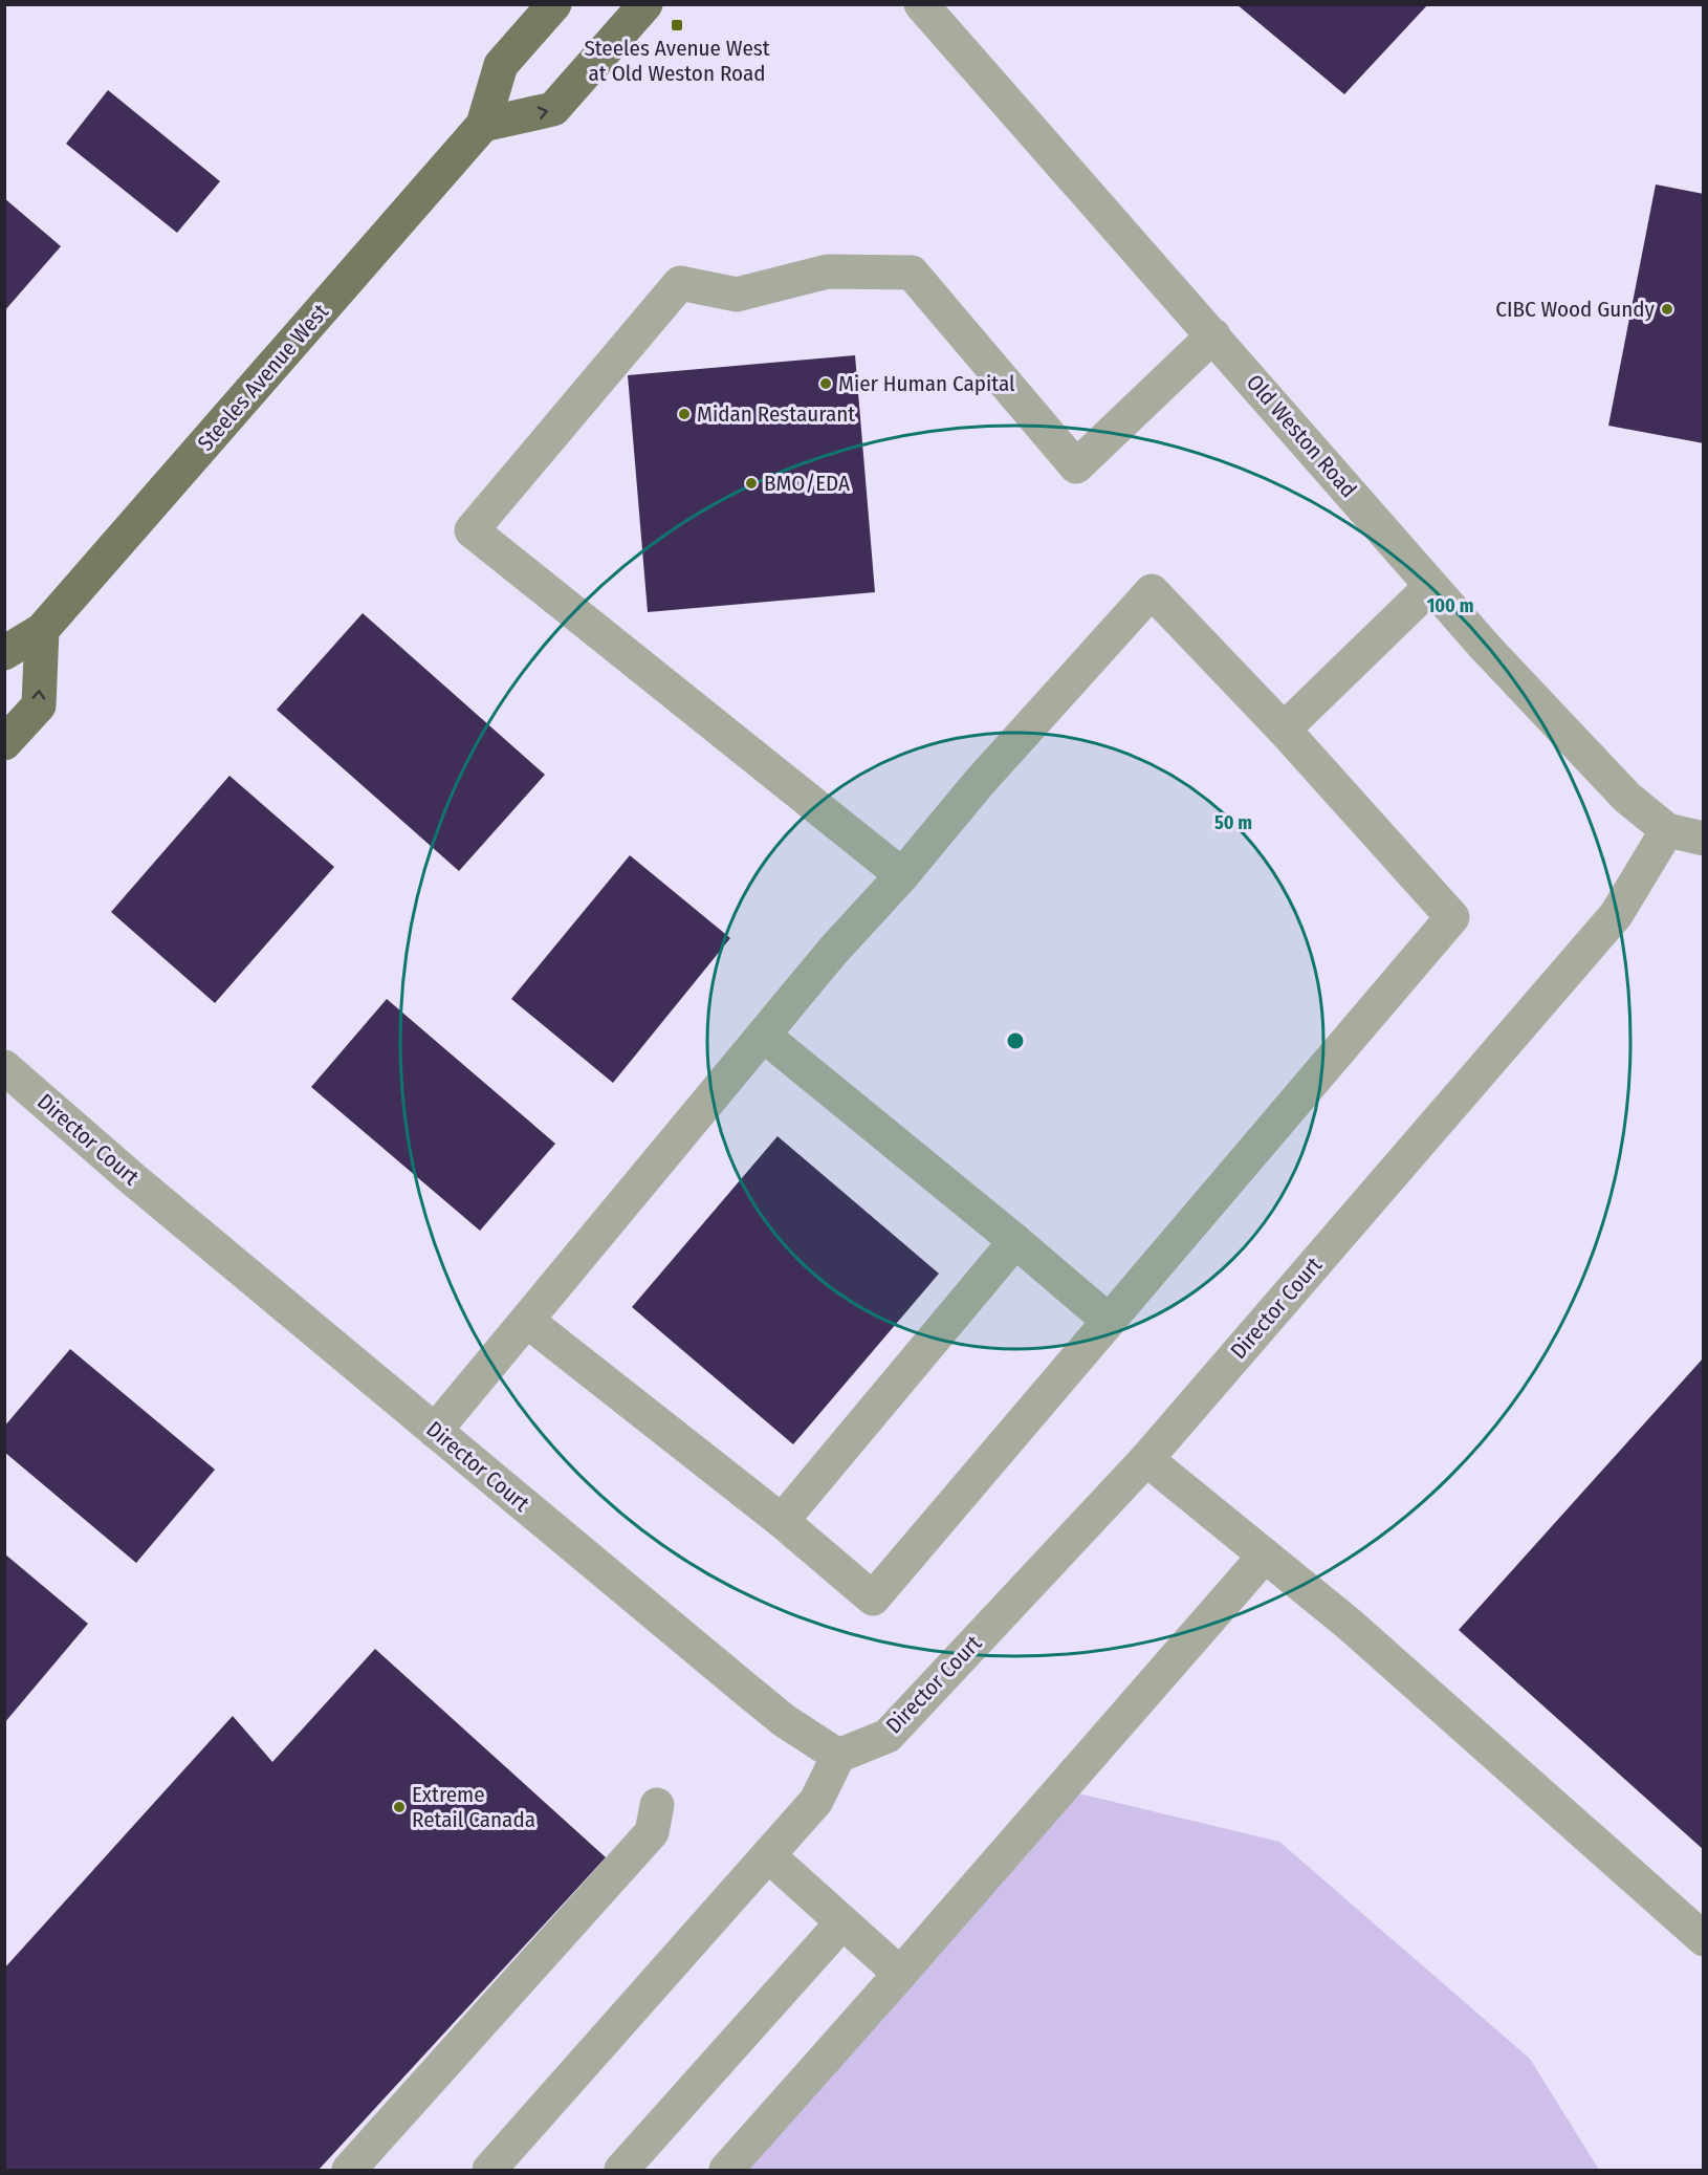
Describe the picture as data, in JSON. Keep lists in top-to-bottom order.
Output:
{
  "streets": {
    "main road": ["Steeles Avenue West"],
    "street": ["Old Weston Road", "Director Court"]
  },
  "crossings": [
    ["Old Weston Road", "Director Court"]
  ],
  "places": {
    "transit": ["Steeles Avenue West at Old Weston Road"],
    "other": [
      "CIBC Wood Gundy",
      "Mier Human Capital",
      "Midan Restaurant",
      "BMO/EDA",
      "Extreme Retail Canada"
    ]
  },
  "rings": ["100 m", "50 m"]
}
